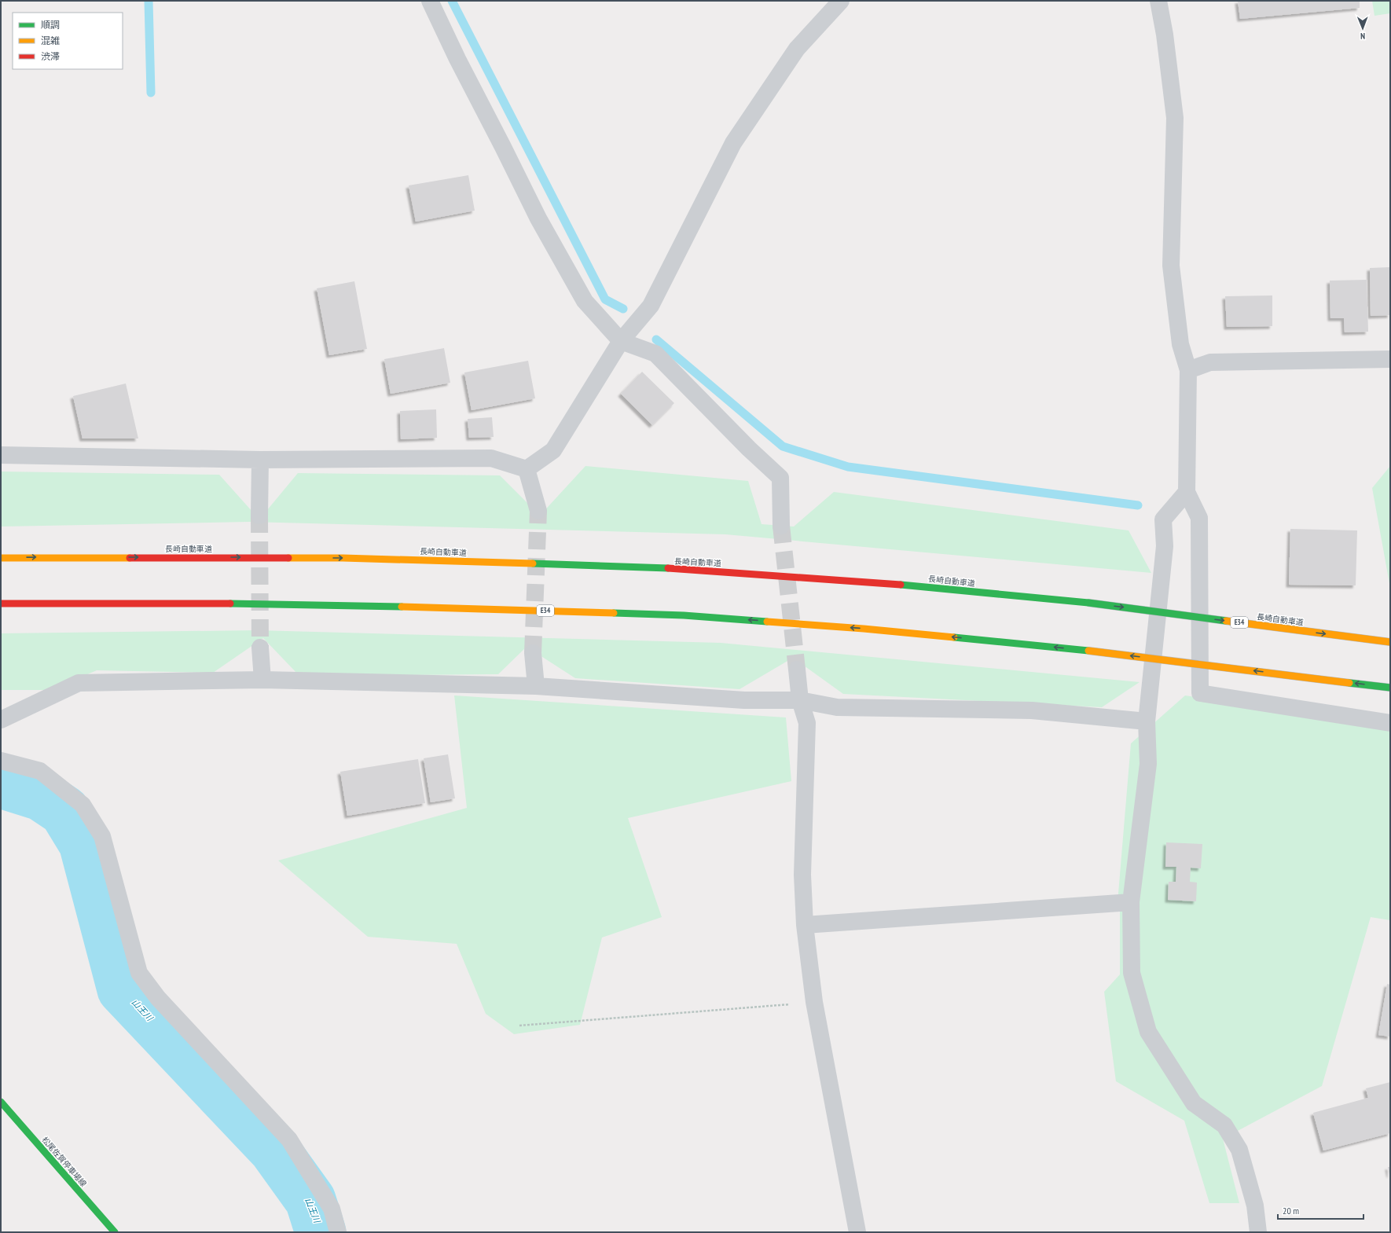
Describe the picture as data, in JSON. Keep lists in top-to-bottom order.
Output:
{
  "streets": {
    "main road": ["長崎自動車道", "E34", "松尾佐賀停車場線"]
  },
  "water": ["山王川"],
  "legend": ["順調", "混雑", "渋滞"],
  "scale_bar": "20 m",
  "north": "bottom"
}
